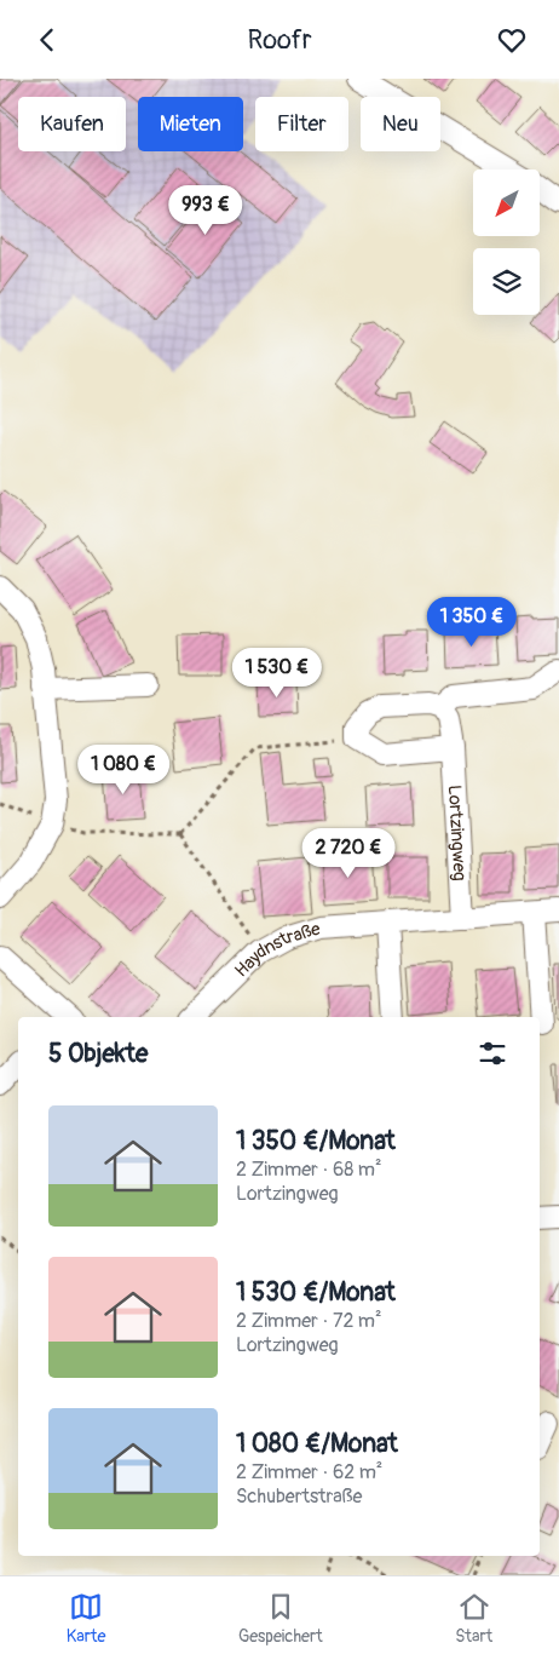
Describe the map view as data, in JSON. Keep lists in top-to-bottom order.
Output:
{
  "streets": {
    "street": ["Lortzingweg", "Haydnstraße"]
  },
  "crossings": [
    ["Lortzingweg", "Haydnstraße"]
  ],
  "north": "bottom left",
  "page": {
    "header": "Roofr",
    "chip": [
      "Kaufen",
      "Mieten",
      "Filter",
      "Neu"
    ],
    "price": [
      "993 €",
      "1 350 €",
      "1 530 €",
      "1 080 €",
      "2 720 €"
    ],
    "heading": "5 Objekte",
    "list": [
      {
        "name": "1 350 €/Monat",
        "note": "2 Zimmer · 68 m² · Lortzingweg"
      },
      {
        "name": "1 530 €/Monat",
        "note": "2 Zimmer · 72 m² · Lortzingweg"
      },
      {
        "name": "1 080 €/Monat",
        "note": "2 Zimmer · 62 m² · Schubertstraße"
      }
    ],
    "tabs": ["Karte", "Gespeichert", "Start"]
  }
}
